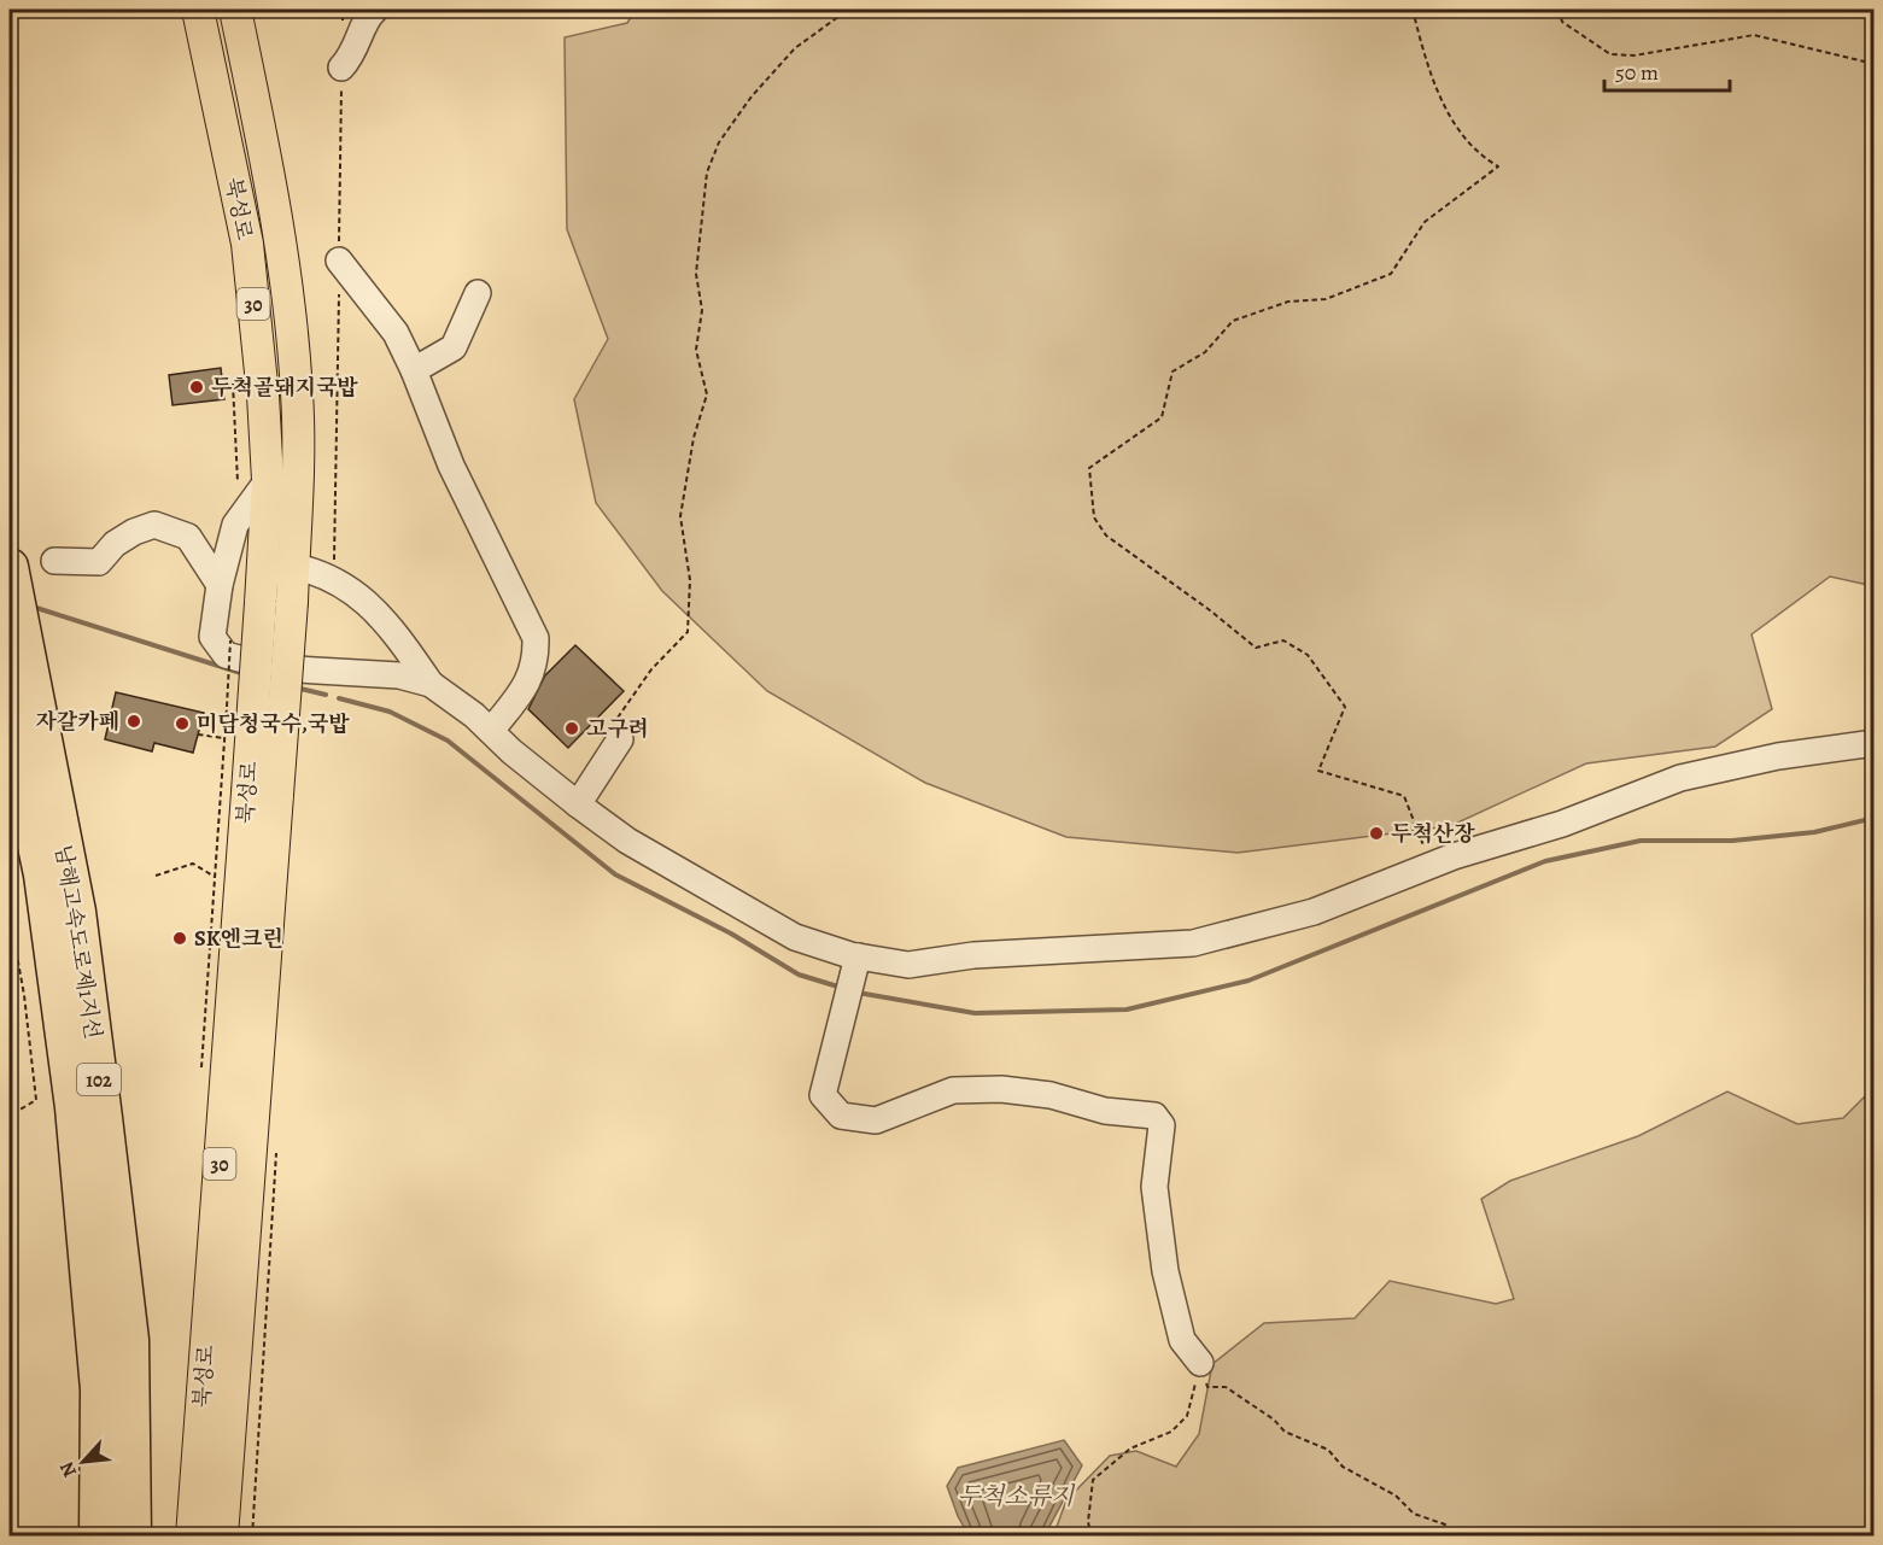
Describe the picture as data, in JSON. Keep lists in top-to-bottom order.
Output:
{
  "streets": {
    "highway": ["남해고속도로제1지선", "102"],
    "main road": ["북성로", "30"]
  },
  "water": ["두척소류지"],
  "places": [
    "두척골돼지국밥",
    "자갈카페",
    "미담청국수,국밥",
    "고구려",
    "두척산장",
    "SK엔크린"
  ],
  "scale_bar": "50 m",
  "north": "bottom left"
}
